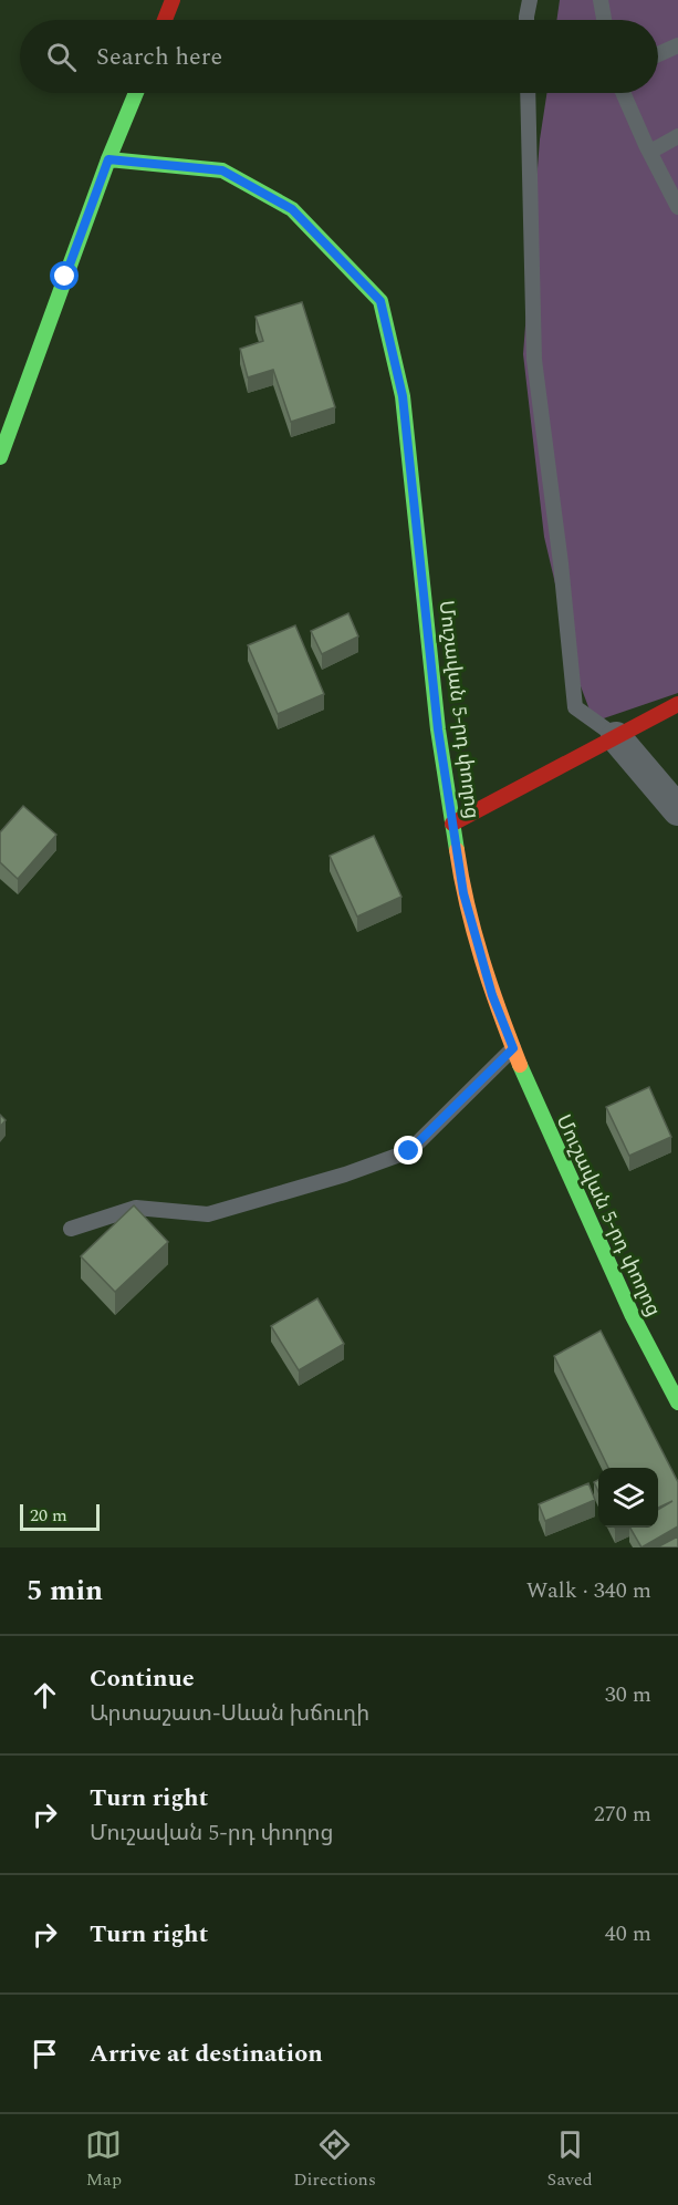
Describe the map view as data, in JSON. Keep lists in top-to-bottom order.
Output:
{
  "streets": {
    "street": ["Մուշավան 5-րդ փողոց"]
  },
  "scale_bar": "20 m",
  "page": {
    "search": "Search here",
    "scale": "20 m",
    "heading": ["5 min", "Walk · 340 m"],
    "list": [
      ["Continue", "Արտաշատ-Սևան խճուղի", "30 m"],
      ["Turn right", "Մուշավան 5-րդ փողոց", "270 m"],
      ["Turn right", "40 m"],
      "Arrive at destination"
    ],
    "nav": ["Map", "Directions", "Saved"]
  }
}
